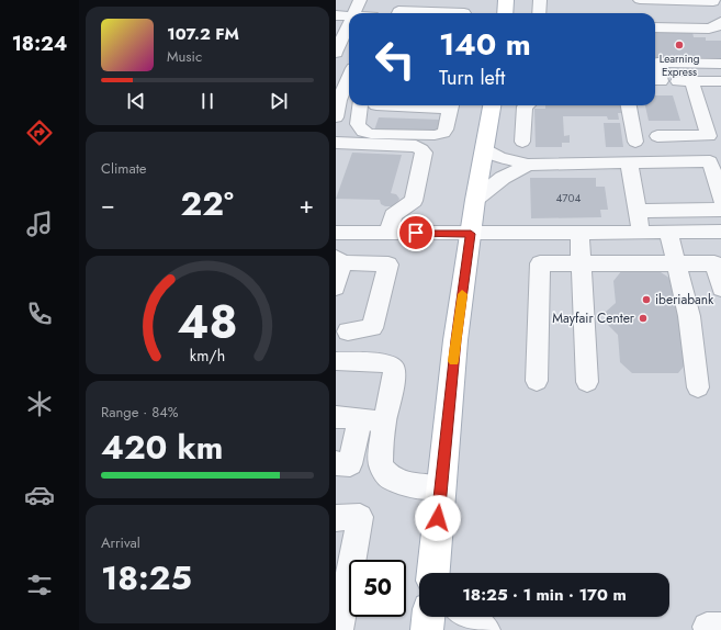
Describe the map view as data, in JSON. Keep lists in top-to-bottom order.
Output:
{
  "places": ["Learning Express", "iberiabank", "Mayfair Center"],
  "house_numbers": ["4704"],
  "page": {
    "tabs": "18:24",
    "turn": ["140 m", "Turn left"],
    "song": ["107.2 FM", "Music"],
    "tile": [
      "Climate",
      ["Range · 84%", "420 km"],
      ["Arrival", "18:25"]
    ],
    "heat": ["−", "22°", "+"],
    "limit": "50",
    "trip": "18:25 · 1 min · 170 m",
    "gauge": ["48", "km/h"]
  }
}
